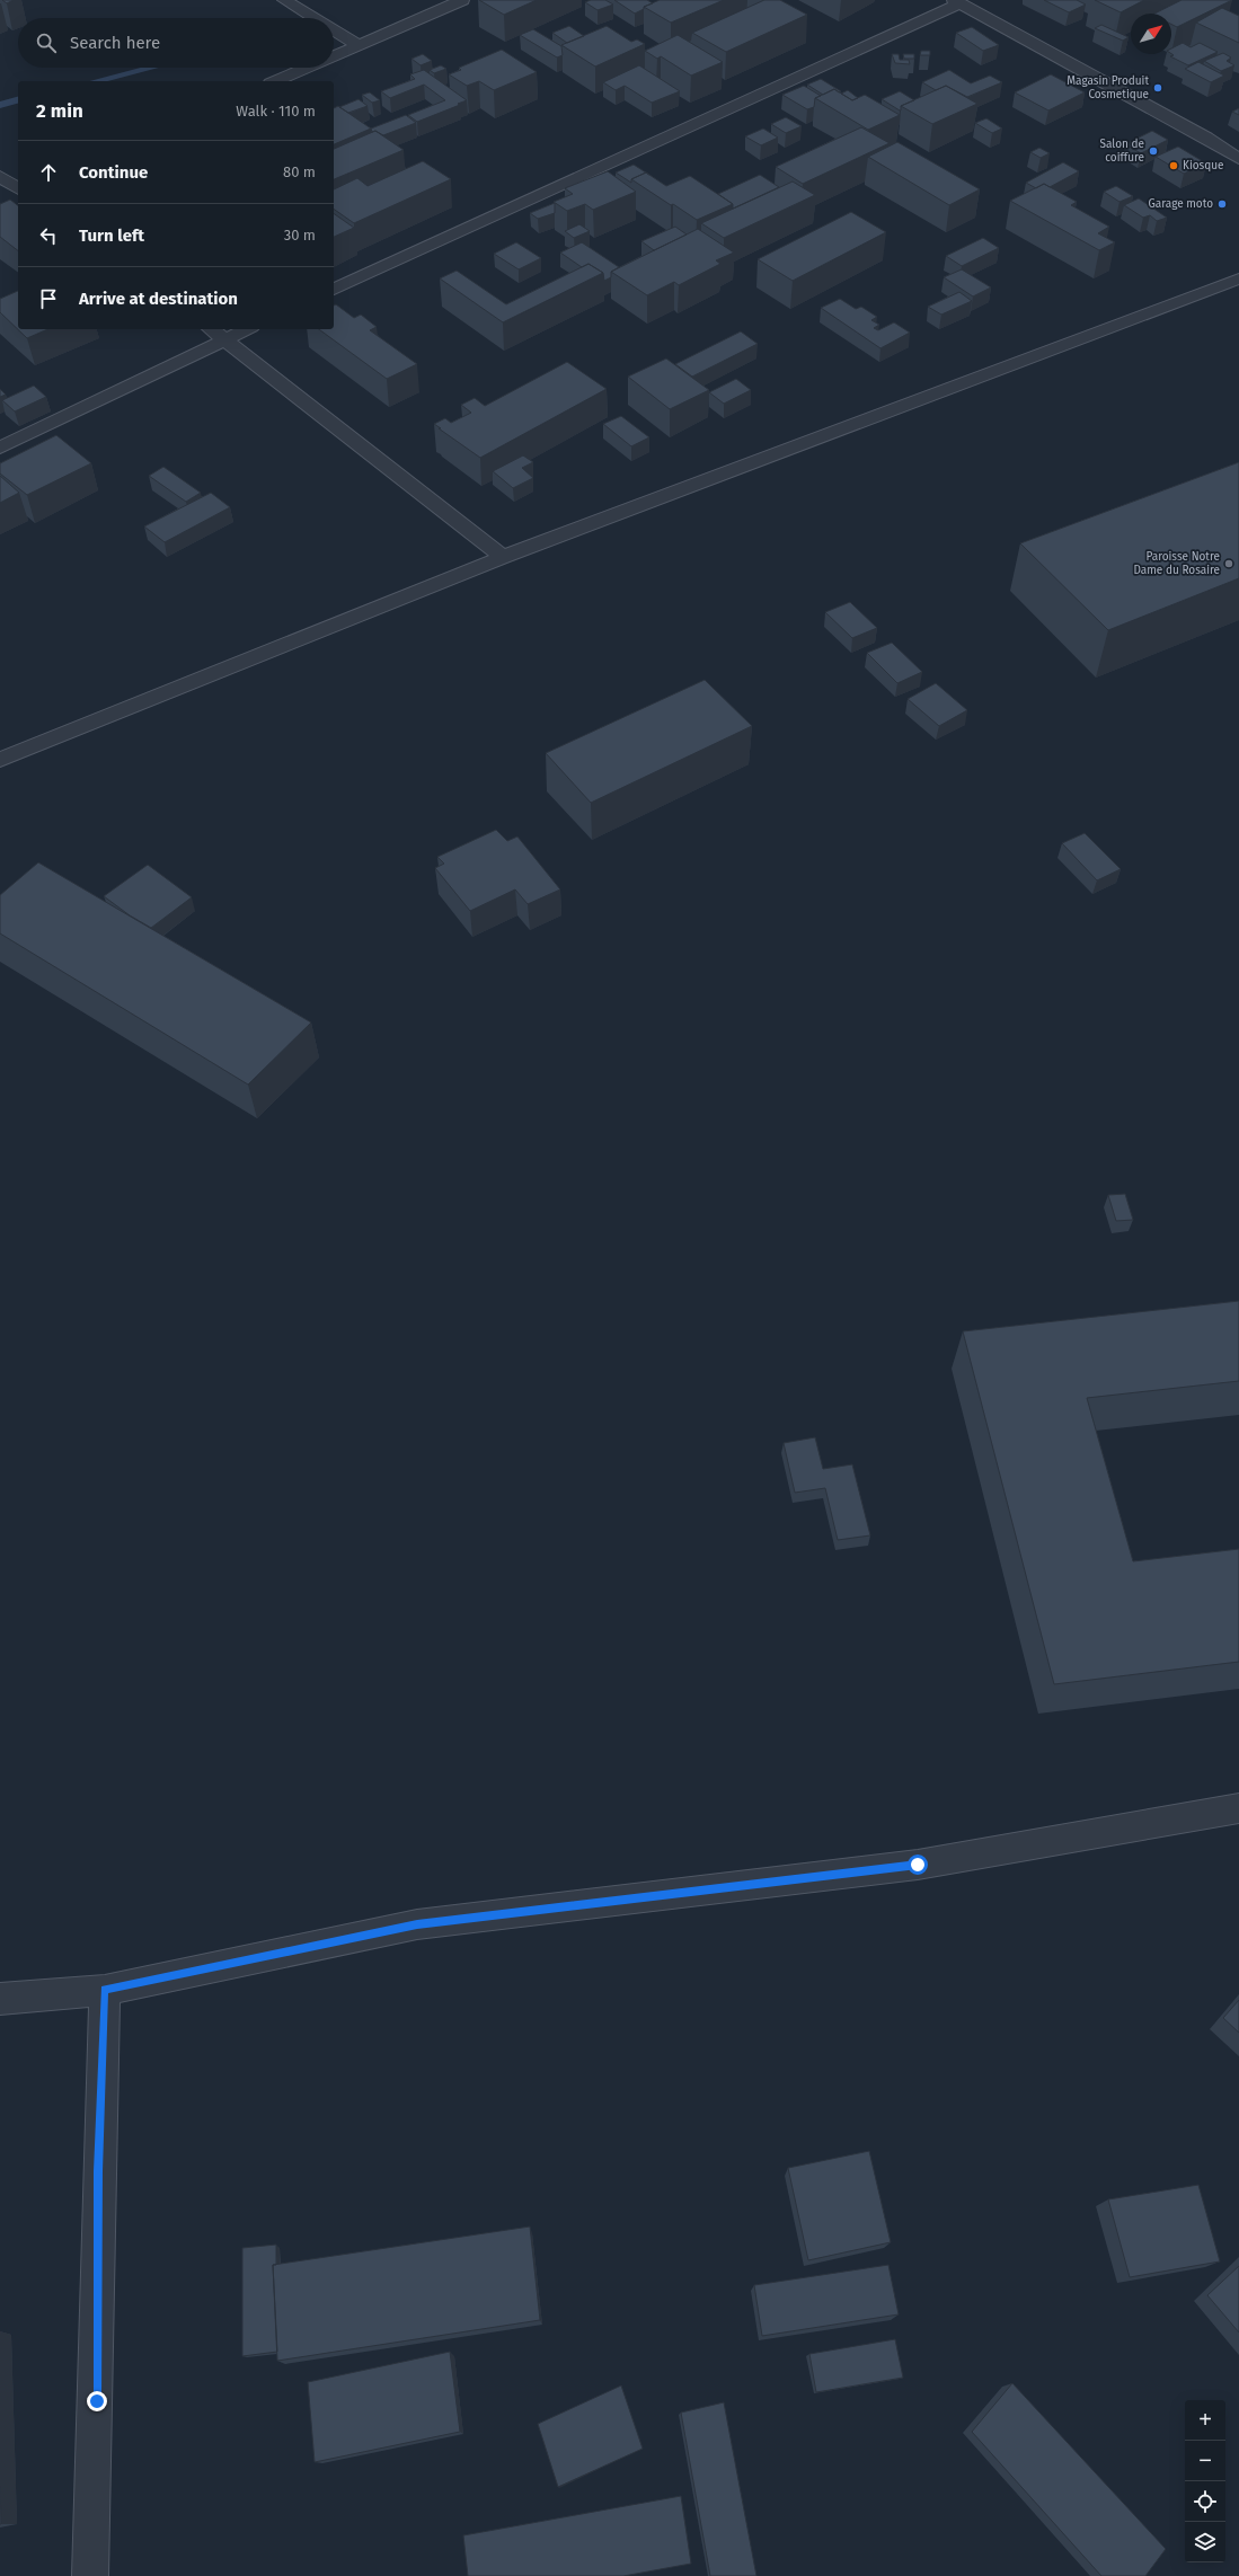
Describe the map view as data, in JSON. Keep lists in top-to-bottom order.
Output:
{
  "places": [
    "Magasin Produit Cosmetique",
    "Salon de coiffure",
    "Kiosque",
    "Garage moto",
    "Paroisse Notre Dame du Rosaire"
  ],
  "north": "top right",
  "page": {
    "search": "Search here",
    "heading": ["2 min", "Walk · 110 m"],
    "list": [
      ["Continue", "80 m"],
      ["Turn left", "30 m"],
      "Arrive at destination"
    ],
    "map_buttons": ["+", "−"]
  }
}
